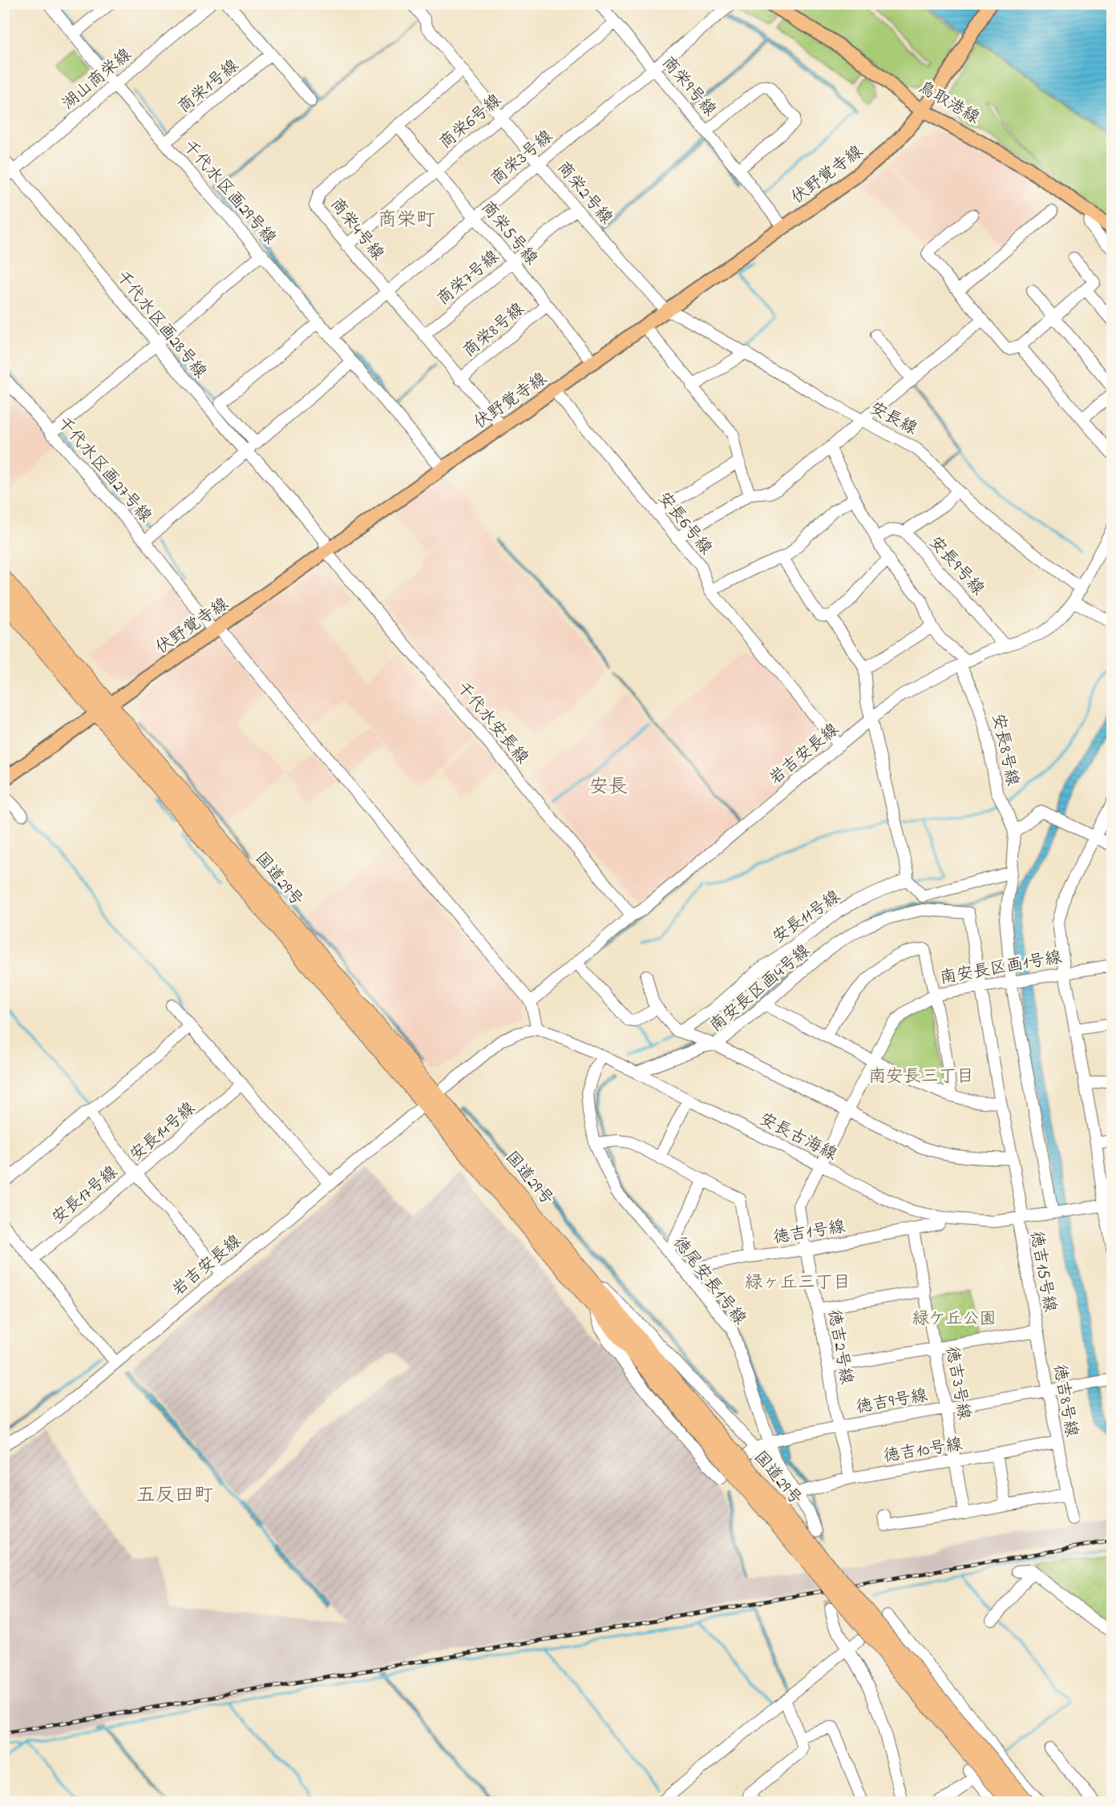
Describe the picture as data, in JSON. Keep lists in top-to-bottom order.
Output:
{
  "streets": {
    "highway": ["国道29号"],
    "main road": ["鳥取港線", "伏野覚寺線"],
    "street": [
      "湖山商栄線",
      "商栄1号線",
      "商栄9号線",
      "商栄6号線",
      "商栄3号線",
      "千代水区画29号線",
      "商栄2号線",
      "商栄4号線",
      "商栄5号線",
      "商栄7号線",
      "千代水区画28号線",
      "商栄8号線",
      "安長線",
      "千代水区画27号線",
      "安長6号線",
      "安長9号線",
      "千代水安長線",
      "安長8号線",
      "岩吉安長線",
      "安長11号線",
      "南安長区画1号線",
      "南安長区画4号線",
      "安長14号線",
      "安長古海線",
      "安長17号線",
      "徳吉1号線",
      "徳吉15号線",
      "徳尾安長1号線",
      "徳吉2号線",
      "徳吉3号線",
      "徳吉9号線",
      "徳吉8号線",
      "徳吉10号線"
    ]
  },
  "crossings": [
    ["湖山商栄線", "千代水区画29号線"],
    ["湖山商栄線", "千代水区画28号線"],
    ["商栄1号線", "千代水区画29号線"],
    ["商栄9号線", "商栄6号線"],
    ["商栄9号線", "商栄3号線"],
    ["商栄9号線", "伏野覚寺線"],
    ["鳥取港線", "伏野覚寺線"],
    ["商栄6号線", "商栄2号線"],
    ["商栄6号線", "商栄4号線"],
    ["商栄6号線", "商栄5号線"],
    ["商栄3号線", "千代水区画29号線"],
    ["商栄3号線", "商栄2号線"],
    ["商栄3号線", "商栄4号線"],
    ["商栄3号線", "商栄5号線"],
    ["伏野覚寺線", "千代水区画29号線"],
    ["伏野覚寺線", "商栄2号線"],
    ["伏野覚寺線", "商栄4号線"],
    ["伏野覚寺線", "商栄5号線"],
    ["伏野覚寺線", "安長線"],
    ["伏野覚寺線", "千代水区画27号線"],
    ["伏野覚寺線", "安長6号線"],
    ["伏野覚寺線", "千代水安長線"],
    ["伏野覚寺線", "国道29号"],
    ["商栄2号線", "商栄4号線"],
    ["商栄2号線", "商栄7号線"],
    ["商栄2号線", "安長線"],
    ["商栄4号線", "商栄5号線"],
    ["商栄4号線", "商栄7号線"],
    ["商栄4号線", "商栄8号線"],
    ["商栄5号線", "商栄7号線"],
    ["商栄5号線", "商栄8号線"],
    ["千代水区画28号線", "千代水安長線"],
    ["安長線", "岩吉安長線"],
    ["千代水区画27号線", "岩吉安長線"],
    ["安長6号線", "岩吉安長線"],
    ["安長9号線", "安長8号線"],
    ["安長9号線", "岩吉安長線"],
    ["千代水安長線", "岩吉安長線"],
    ["安長8号線", "岩吉安長線"],
    ["安長8号線", "南安長区画1号線"],
    ["安長8号線", "安長古海線"],
    ["岩吉安長線", "国道29号"],
    ["岩吉安長線", "安長14号線"],
    ["岩吉安長線", "安長古海線"],
    ["国道29号", "徳吉9号線"],
    ["南安長区画1号線", "南安長区画4号線"],
    ["南安長区画1号線", "安長古海線"],
    ["南安長区画1号線", "徳吉1号線"],
    ["南安長区画1号線", "徳吉2号線"],
    ["南安長区画4号線", "徳吉15号線"],
    ["安長14号線", "安長17号線"],
    ["安長古海線", "徳吉15号線"],
    ["安長古海線", "徳尾安長1号線"],
    ["徳吉1号線", "徳尾安長1号線"],
    ["徳吉1号線", "徳吉2号線"],
    ["徳吉1号線", "徳吉3号線"],
    ["徳吉15号線", "徳吉8号線"],
    ["徳尾安長1号線", "徳吉9号線"],
    ["徳尾安長1号線", "徳吉10号線"],
    ["徳吉2号線", "徳吉9号線"],
    ["徳吉2号線", "徳吉10号線"],
    ["徳吉3号線", "徳吉9号線"],
    ["徳吉3号線", "徳吉10号線"],
    ["徳吉9号線", "徳吉8号線"],
    ["徳吉8号線", "徳吉10号線"]
  ],
  "districts": [
    "商栄町",
    "安長",
    "南安長三丁目",
    "緑ヶ丘三丁目",
    "五反田町"
  ],
  "parks": ["緑ケ丘公園"]
}
